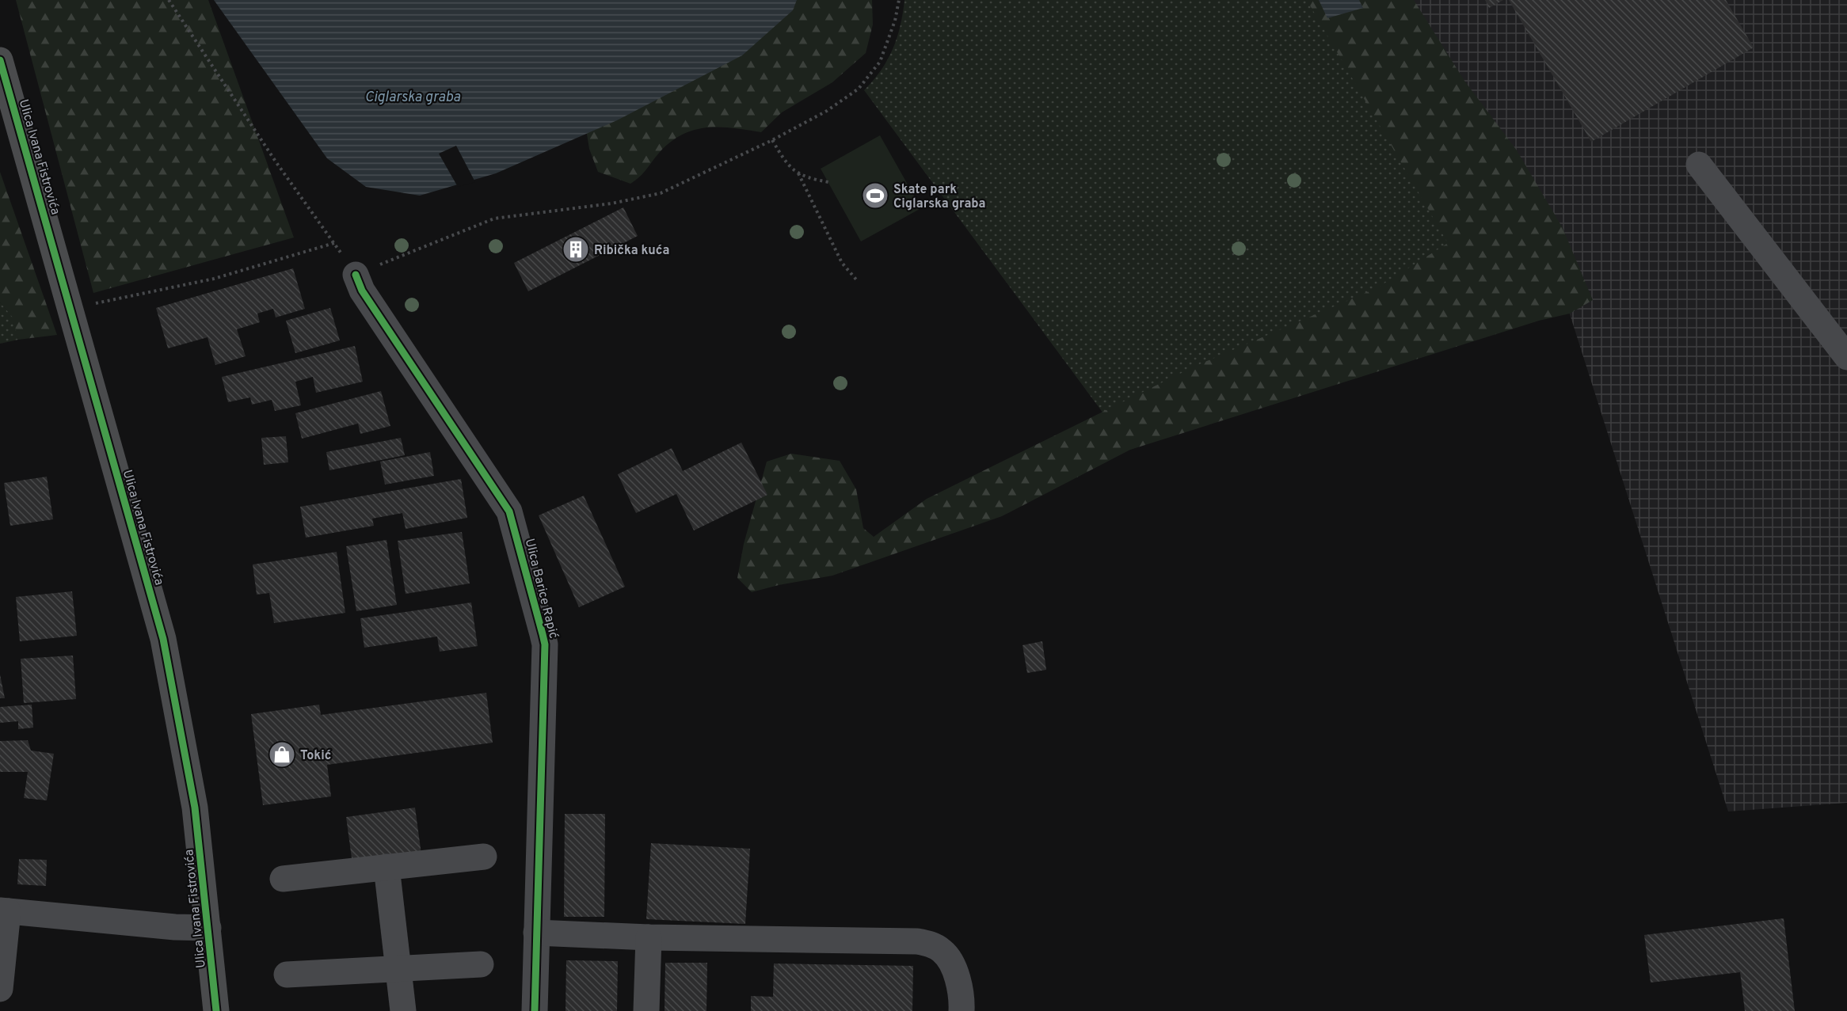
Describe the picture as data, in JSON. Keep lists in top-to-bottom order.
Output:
{
  "streets": {
    "main road": ["Ulica Ivana Fistrovića"],
    "street": ["Ulica Barice Rapić"]
  },
  "water": ["Ciglarska graba"],
  "places": {
    "sports": ["Skate park Ciglarska graba"],
    "building": ["Ribička kuća"],
    "shop": ["Tokić"]
  }
}
